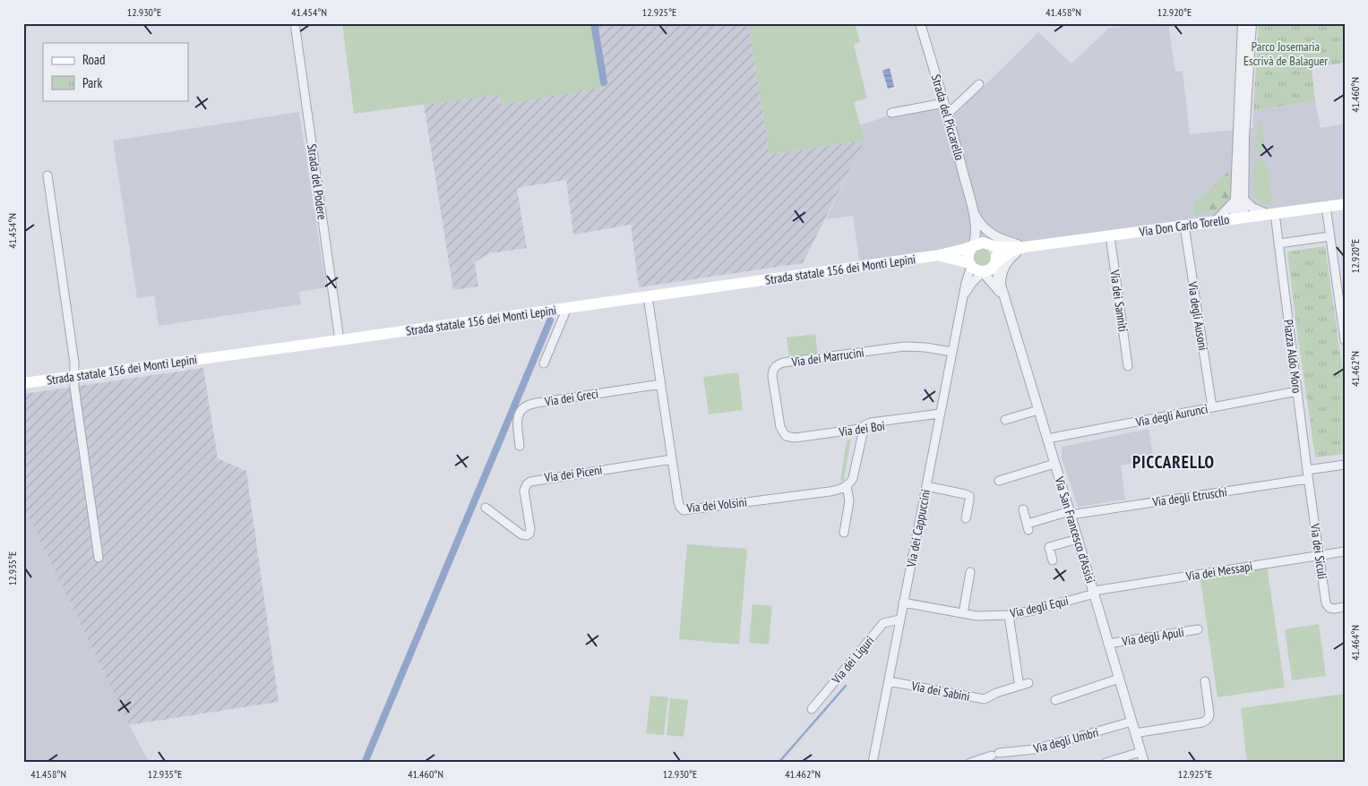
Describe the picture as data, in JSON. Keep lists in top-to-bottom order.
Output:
{
  "streets": {
    "main road": ["Via Don Carlo Torello", "Strada statale 156 dei Monti Lepini"],
    "street": [
      "Strada del Piccarello",
      "Strada del Podere",
      "Via dei Sanniti",
      "Via degli Ausoni",
      "Piazza Aldo Moro",
      "Via dei Marrucini",
      "Via dei Greci",
      "Via degli Aurunci",
      "Via dei Boi",
      "Via dei Piceni",
      "Via degli Etruschi",
      "Via dei Volsini",
      "Via dei Cappuccini",
      "Via San Francesco d'Assisi",
      "Via dei Siculi",
      "Via dei Messapi",
      "Via degli Equi",
      "Via degli Apuli",
      "Via dei Liguri",
      "Via dei Sabini",
      "Via degli Umbri"
    ]
  },
  "crossings": [
    ["Strada del Piccarello", "Via Don Carlo Torello"],
    ["Strada del Piccarello", "Strada statale 156 dei Monti Lepini"],
    ["Strada del Piccarello", "Via dei Cappuccini"],
    ["Strada del Piccarello", "Via San Francesco d'Assisi"],
    ["Strada del Podere", "Strada statale 156 dei Monti Lepini"],
    ["Via Don Carlo Torello", "Strada statale 156 dei Monti Lepini"],
    ["Via Don Carlo Torello", "Via dei Sanniti"],
    ["Via Don Carlo Torello", "Via degli Ausoni"],
    ["Via Don Carlo Torello", "Piazza Aldo Moro"],
    ["Via Don Carlo Torello", "Via dei Cappuccini"],
    ["Via Don Carlo Torello", "Via San Francesco d'Assisi"],
    ["Strada statale 156 dei Monti Lepini", "Via dei Volsini"],
    ["Strada statale 156 dei Monti Lepini", "Via dei Cappuccini"],
    ["Strada statale 156 dei Monti Lepini", "Via San Francesco d'Assisi"],
    ["Via degli Ausoni", "Via degli Aurunci"],
    ["Piazza Aldo Moro", "Via degli Aurunci"],
    ["Piazza Aldo Moro", "Via degli Etruschi"],
    ["Piazza Aldo Moro", "Via dei Siculi"],
    ["Via dei Marrucini", "Via dei Boi"],
    ["Via dei Marrucini", "Via dei Cappuccini"],
    ["Via dei Greci", "Via dei Volsini"],
    ["Via degli Aurunci", "Via San Francesco d'Assisi"],
    ["Via dei Boi", "Via dei Cappuccini"],
    ["Via dei Piceni", "Via dei Volsini"],
    ["Via degli Etruschi", "Via San Francesco d'Assisi"],
    ["Via degli Etruschi", "Via dei Siculi"],
    ["Via dei Cappuccini", "Via San Francesco d'Assisi"],
    ["Via dei Cappuccini", "Via degli Equi"],
    ["Via dei Cappuccini", "Via dei Liguri"],
    ["Via dei Cappuccini", "Via dei Sabini"],
    ["Via San Francesco d'Assisi", "Via dei Messapi"],
    ["Via San Francesco d'Assisi", "Via degli Equi"],
    ["Via San Francesco d'Assisi", "Via degli Apuli"],
    ["Via San Francesco d'Assisi", "Via degli Umbri"],
    ["Via dei Siculi", "Via dei Messapi"],
    ["Via dei Messapi", "Via degli Equi"]
  ],
  "districts": ["PICCARELLO"],
  "parks": ["Parco Josemaria Escrivà de Balaguer"],
  "legend": ["Road", "Park"],
  "coordinates": [
    "12.930°E",
    "41.454°N",
    "12.925°E",
    "41.458°N",
    "12.920°E",
    "41.460°N",
    "41.462°N",
    "12.935°E",
    "41.464°N"
  ]
}
